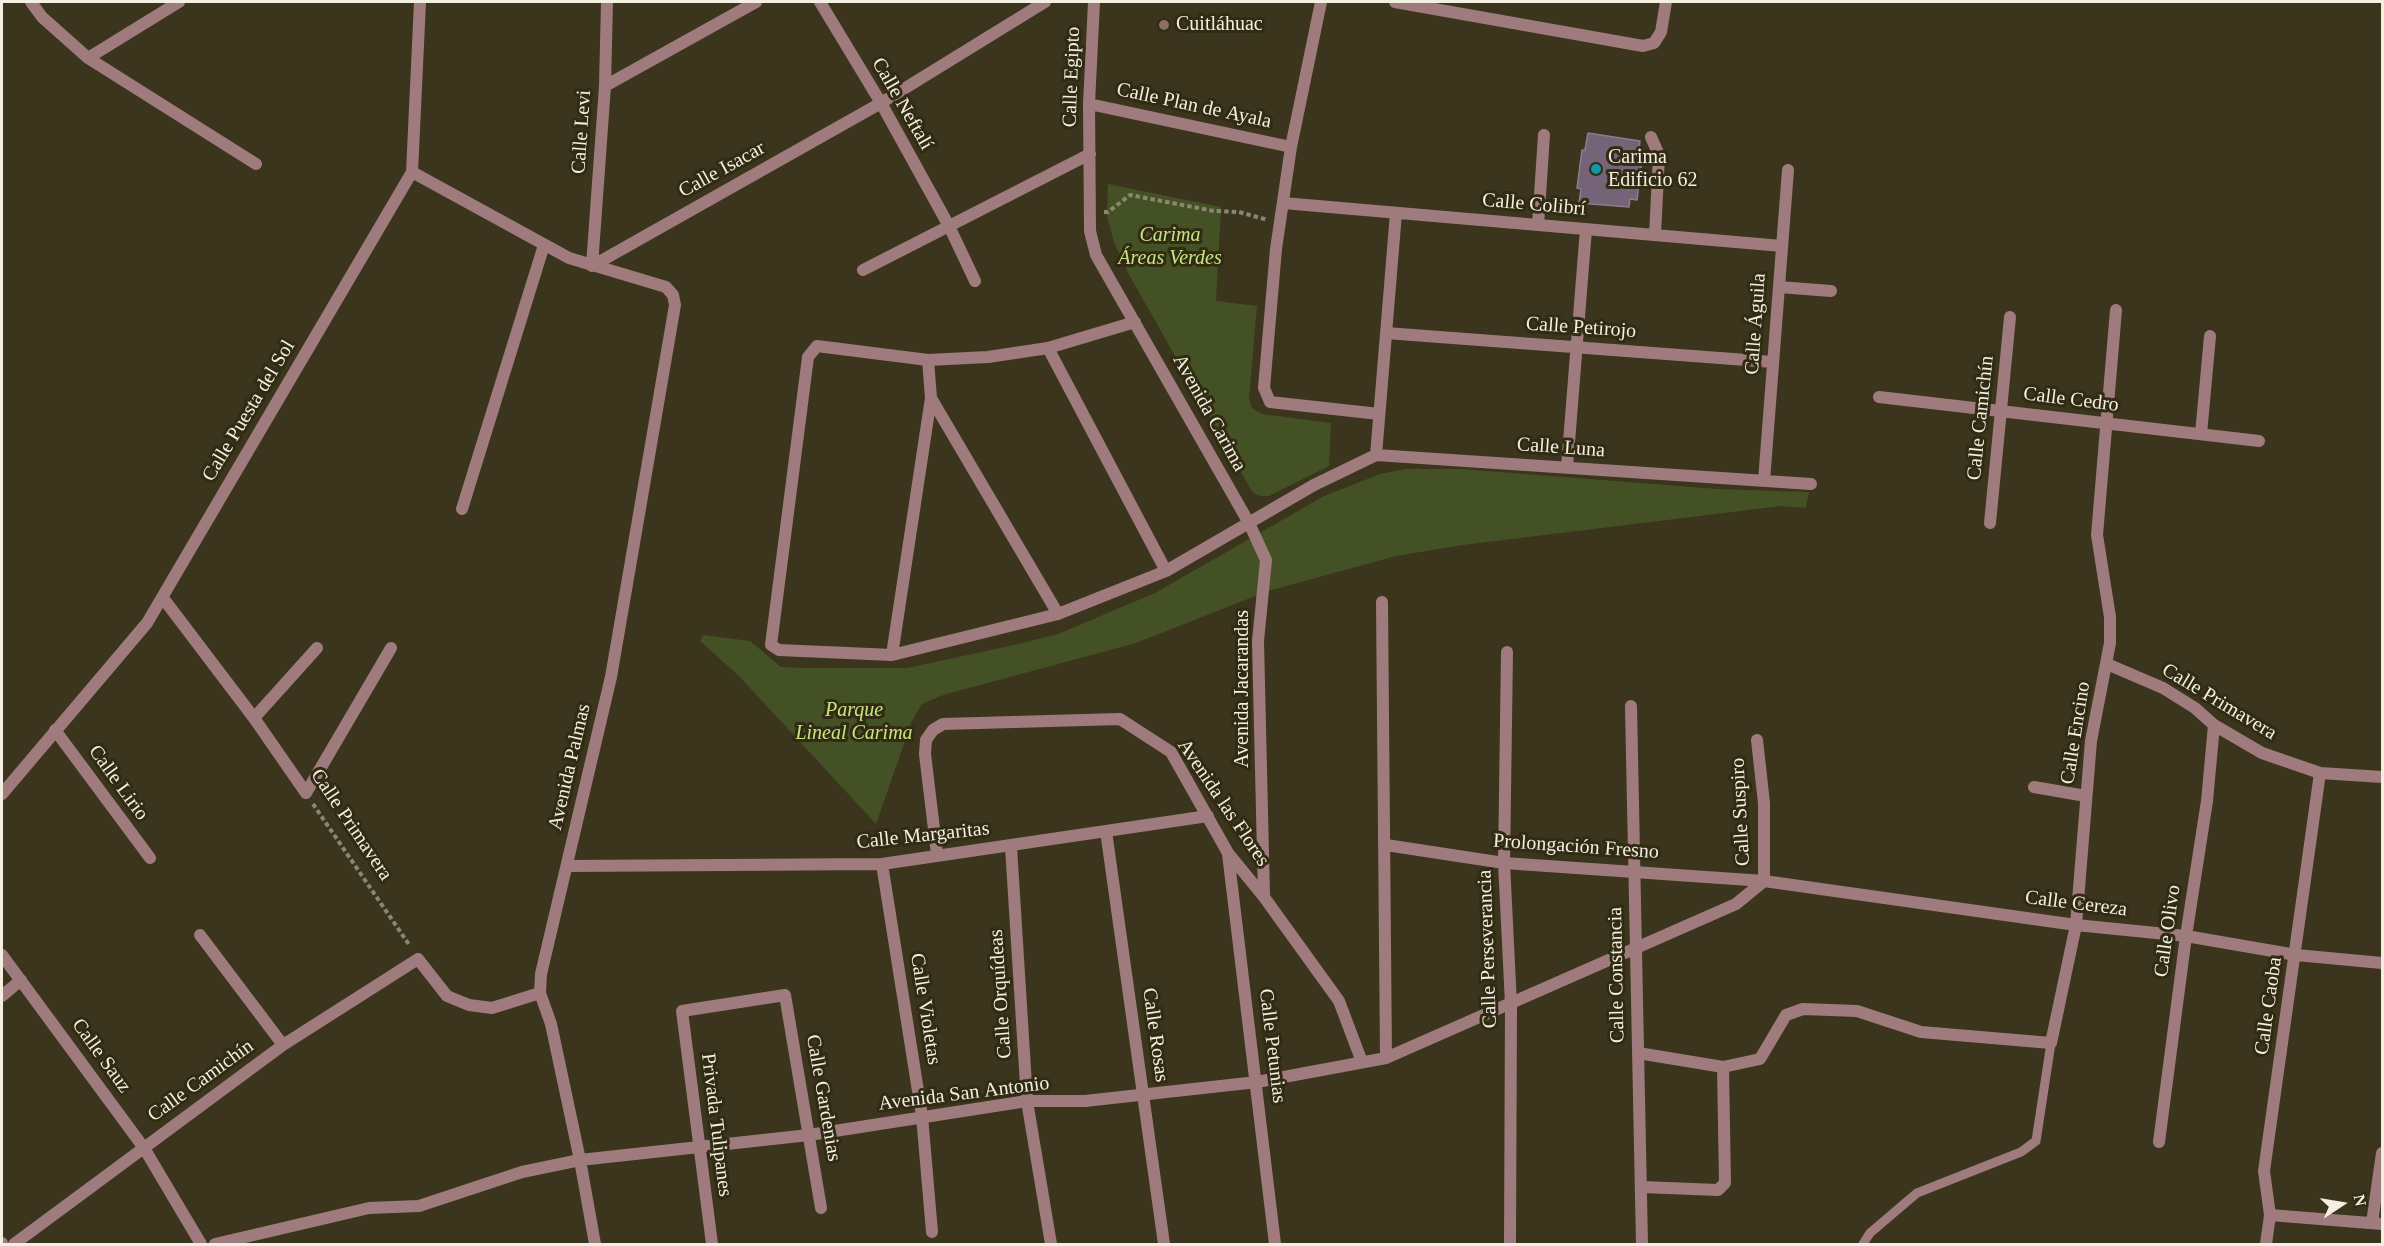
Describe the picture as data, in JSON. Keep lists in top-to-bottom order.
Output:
{
  "streets": {
    "street": [
      "Calle Egipto",
      "Calle Neftalí",
      "Calle Plan de Ayala",
      "Calle Levi",
      "Calle Isacar",
      "Calle Colibrí",
      "Calle Águila",
      "Calle Petirojo",
      "Calle Cedro",
      "Calle Puesta del Sol",
      "Avenida Carima",
      "Calle Camichín",
      "Calle Luna",
      "Avenida Jacarandas",
      "Calle Primavera",
      "Calle Encino",
      "Avenida Palmas",
      "Calle Lirio",
      "Avenida las Flores",
      "Calle Suspiro",
      "Calle Margaritas",
      "Prolongación Fresno",
      "Calle Cereza",
      "Calle Olivo",
      "Calle Perseverancia",
      "Calle Constancia",
      "Calle Orquídeas",
      "Calle Caoba",
      "Calle Violetas",
      "Calle Rosas",
      "Calle Petunias",
      "Calle Sauz",
      "Avenida San Antonio",
      "Calle Gardenias",
      "Privada Tulipanes"
    ]
  },
  "crossings": [
    ["Calle Egipto", "Calle Plan de Ayala"],
    ["Calle Egipto", "Avenida Carima"],
    ["Calle Neftalí", "Calle Isacar"],
    ["Calle Levi", "Calle Isacar"],
    ["Calle Levi", "Avenida Palmas"],
    ["Calle Isacar", "Avenida Palmas"],
    ["Calle Colibrí", "Calle Águila"],
    ["Calle Águila", "Calle Petirojo"],
    ["Calle Águila", "Calle Luna"],
    ["Calle Cedro", "Calle Camichín"],
    ["Calle Cedro", "Calle Encino"],
    ["Calle Puesta del Sol", "Calle Primavera"],
    ["Calle Puesta del Sol", "Calle Lirio"],
    ["Avenida Carima", "Calle Luna"],
    ["Avenida Carima", "Avenida Jacarandas"],
    ["Calle Camichín", "Calle Primavera"],
    ["Calle Camichín", "Calle Sauz"],
    ["Avenida Jacarandas", "Avenida las Flores"],
    ["Calle Primavera", "Calle Encino"],
    ["Calle Primavera", "Calle Olivo"],
    ["Calle Primavera", "Calle Caoba"],
    ["Calle Encino", "Calle Cereza"],
    ["Avenida Palmas", "Calle Margaritas"],
    ["Avenida Palmas", "Avenida San Antonio"],
    ["Avenida las Flores", "Calle Margaritas"],
    ["Avenida las Flores", "Calle Petunias"],
    ["Avenida las Flores", "Avenida San Antonio"],
    ["Calle Suspiro", "Prolongación Fresno"],
    ["Calle Suspiro", "Calle Cereza"],
    ["Calle Suspiro", "Avenida San Antonio"],
    ["Calle Margaritas", "Calle Orquídeas"],
    ["Calle Margaritas", "Calle Violetas"],
    ["Calle Margaritas", "Calle Rosas"],
    ["Prolongación Fresno", "Calle Cereza"],
    ["Prolongación Fresno", "Calle Perseverancia"],
    ["Prolongación Fresno", "Calle Constancia"],
    ["Prolongación Fresno", "Avenida San Antonio"],
    ["Calle Cereza", "Calle Olivo"],
    ["Calle Cereza", "Calle Caoba"],
    ["Calle Cereza", "Avenida San Antonio"],
    ["Calle Perseverancia", "Avenida San Antonio"],
    ["Calle Constancia", "Avenida San Antonio"],
    ["Calle Orquídeas", "Avenida San Antonio"],
    ["Calle Violetas", "Avenida San Antonio"],
    ["Calle Rosas", "Avenida San Antonio"],
    ["Calle Petunias", "Avenida San Antonio"],
    ["Avenida San Antonio", "Calle Gardenias"],
    ["Avenida San Antonio", "Privada Tulipanes"],
    ["Calle Gardenias", "Privada Tulipanes"]
  ],
  "parks": ["Carima Áreas Verdes", "Parque Lineal Carima"],
  "places": ["Cuitláhuac", "Carima Edificio 62"],
  "north": "right"
}
